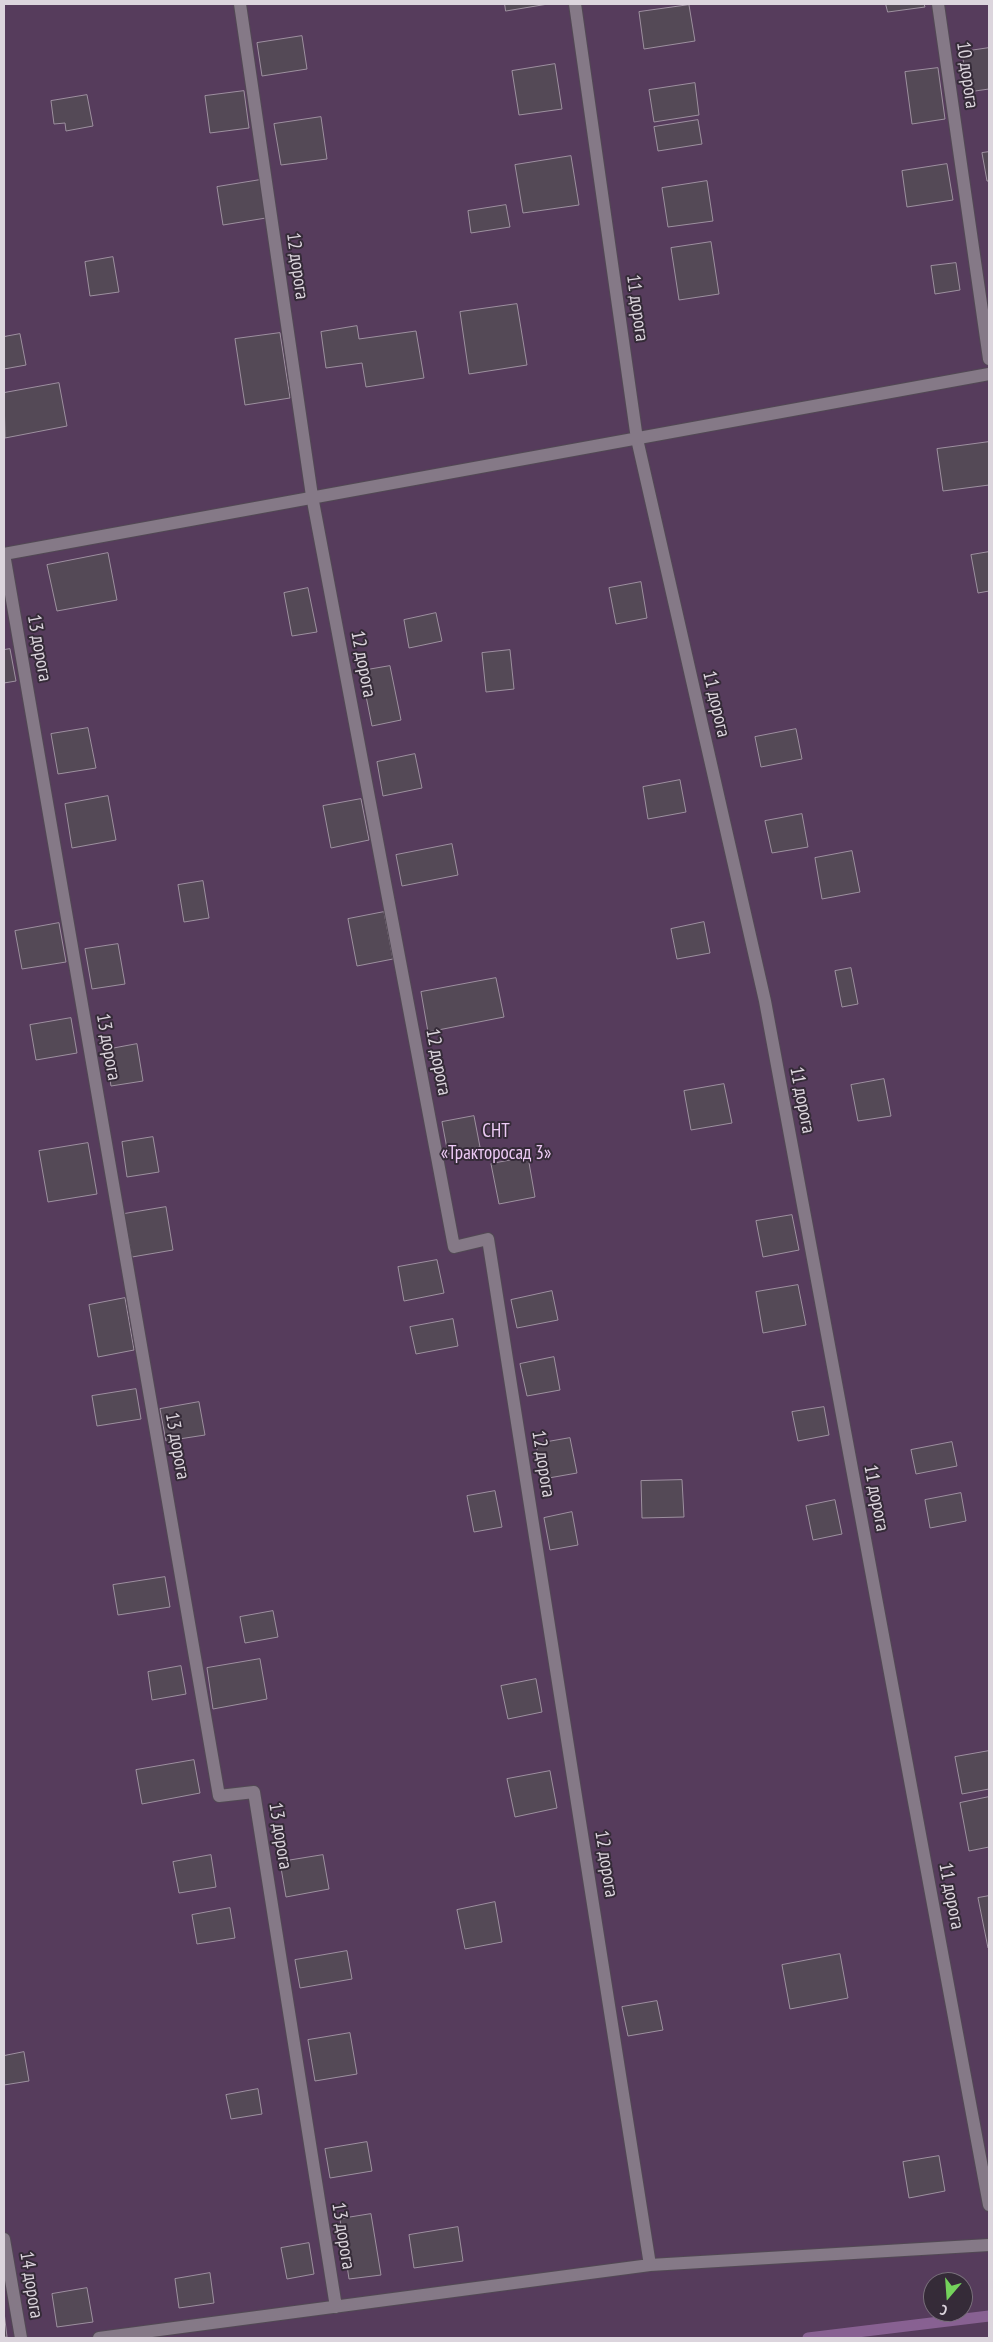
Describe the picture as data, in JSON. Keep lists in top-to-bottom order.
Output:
{
  "streets": {
    "street": [
      "10 дорога",
      "12 дорога",
      "11 дорога",
      "13 дорога",
      "14 дорога"
    ]
  },
  "parks": ["СНТ «Тракторосад 3»"],
  "north": "bottom"
}
